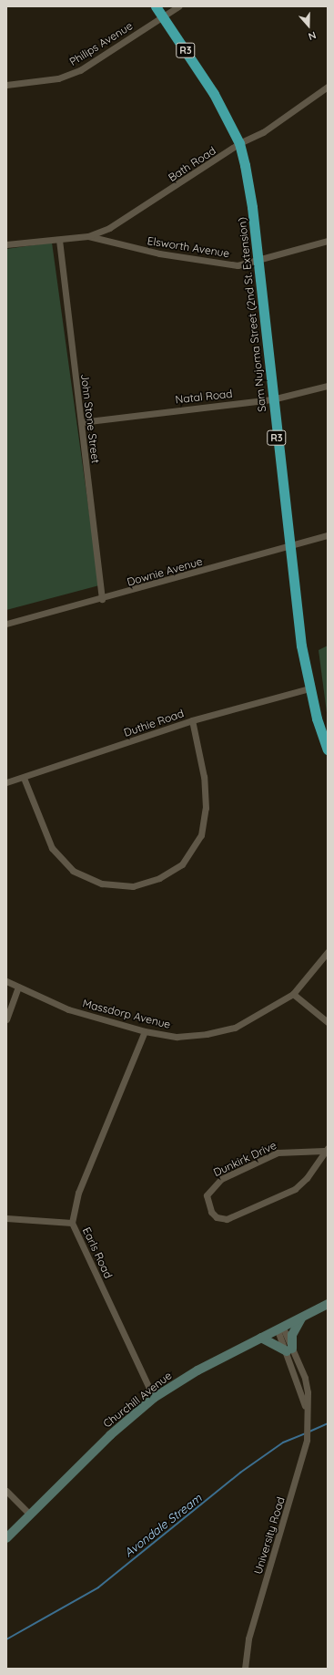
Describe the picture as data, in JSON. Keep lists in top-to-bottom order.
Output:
{
  "streets": {
    "highway": ["R3", "Sam Nujoma Street (2nd St. Extension)"],
    "main road": ["Churchill Avenue"],
    "street": [
      "Philips Avenue",
      "Bath Road",
      "Elsworth Avenue",
      "Natal Road",
      "John Stone Street",
      "Downie Avenue",
      "Duthie Road",
      "Massdorp Avenue",
      "Dunkirk Drive",
      "Earls Road",
      "University Road"
    ]
  },
  "crossings": [
    ["Philips Avenue", "Sam Nujoma Street (2nd St. Extension)"],
    ["Bath Road", "Elsworth Avenue"],
    ["Bath Road", "Sam Nujoma Street (2nd St. Extension)"],
    ["Bath Road", "John Stone Street"],
    ["Elsworth Avenue", "Sam Nujoma Street (2nd St. Extension)"],
    ["Sam Nujoma Street (2nd St. Extension)", "Natal Road"],
    ["Sam Nujoma Street (2nd St. Extension)", "Downie Avenue"],
    ["Sam Nujoma Street (2nd St. Extension)", "Duthie Road"],
    ["Natal Road", "John Stone Street"],
    ["John Stone Street", "Downie Avenue"],
    ["Massdorp Avenue", "Earls Road"],
    ["Earls Road", "Churchill Avenue"],
    ["Churchill Avenue", "University Road"]
  ],
  "water": ["Avondale Stream"],
  "north": "bottom"
}
